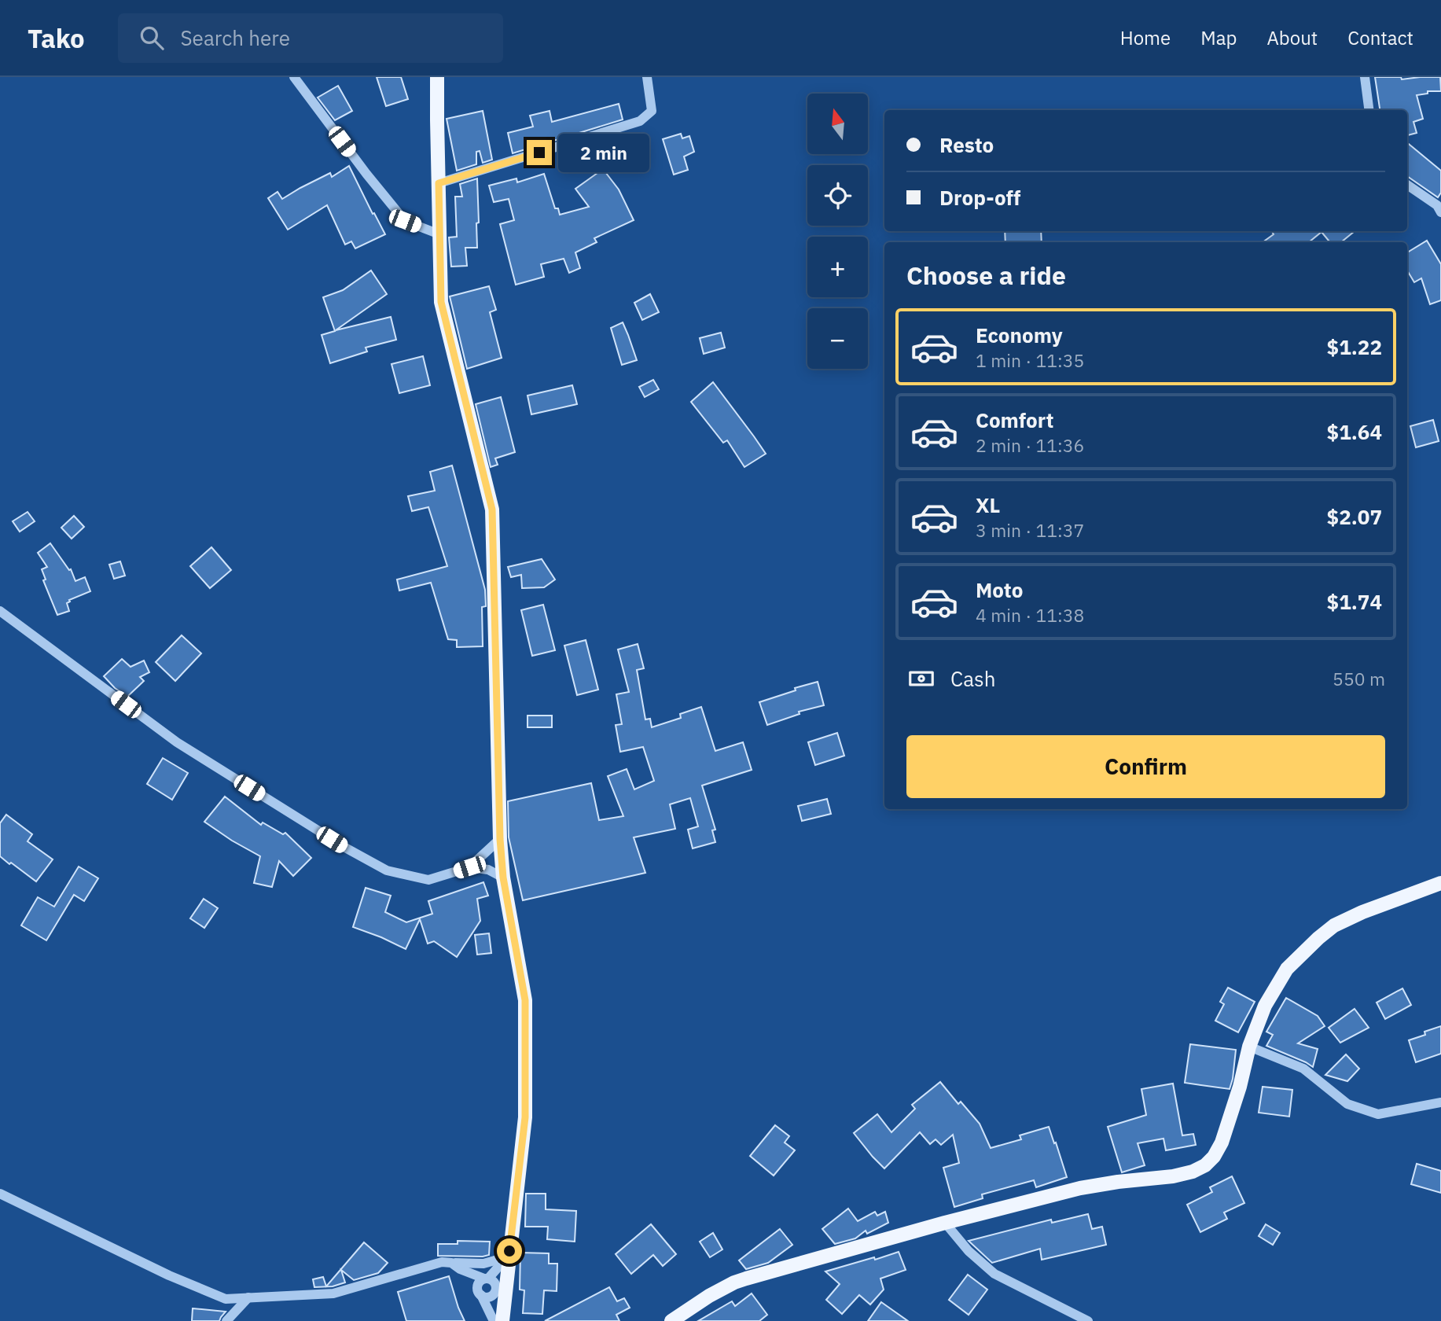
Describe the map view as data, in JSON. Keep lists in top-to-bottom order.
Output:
{
  "north": "top",
  "page": {
    "header": "Tako",
    "search": "Search here",
    "nav": [
      "Home",
      "Map",
      "About",
      "Contact"
    ],
    "map_buttons": ["+", "−"],
    "banner": ["Resto", "Drop-off"],
    "bubble": "2 min",
    "heading": "Choose a ride",
    "list": [
      {
        "name": "Economy",
        "note": "1 min · 11:35",
        "value": "$1.22"
      },
      {
        "name": "Comfort",
        "note": "2 min · 11:36",
        "value": "$1.64"
      },
      {
        "name": "XL",
        "note": "3 min · 11:37",
        "value": "$2.07"
      },
      {
        "name": "Moto",
        "note": "4 min · 11:38",
        "value": "$1.74"
      }
    ],
    "pay": ["Cash", "550 m"],
    "buttons": "Confirm"
  }
}
